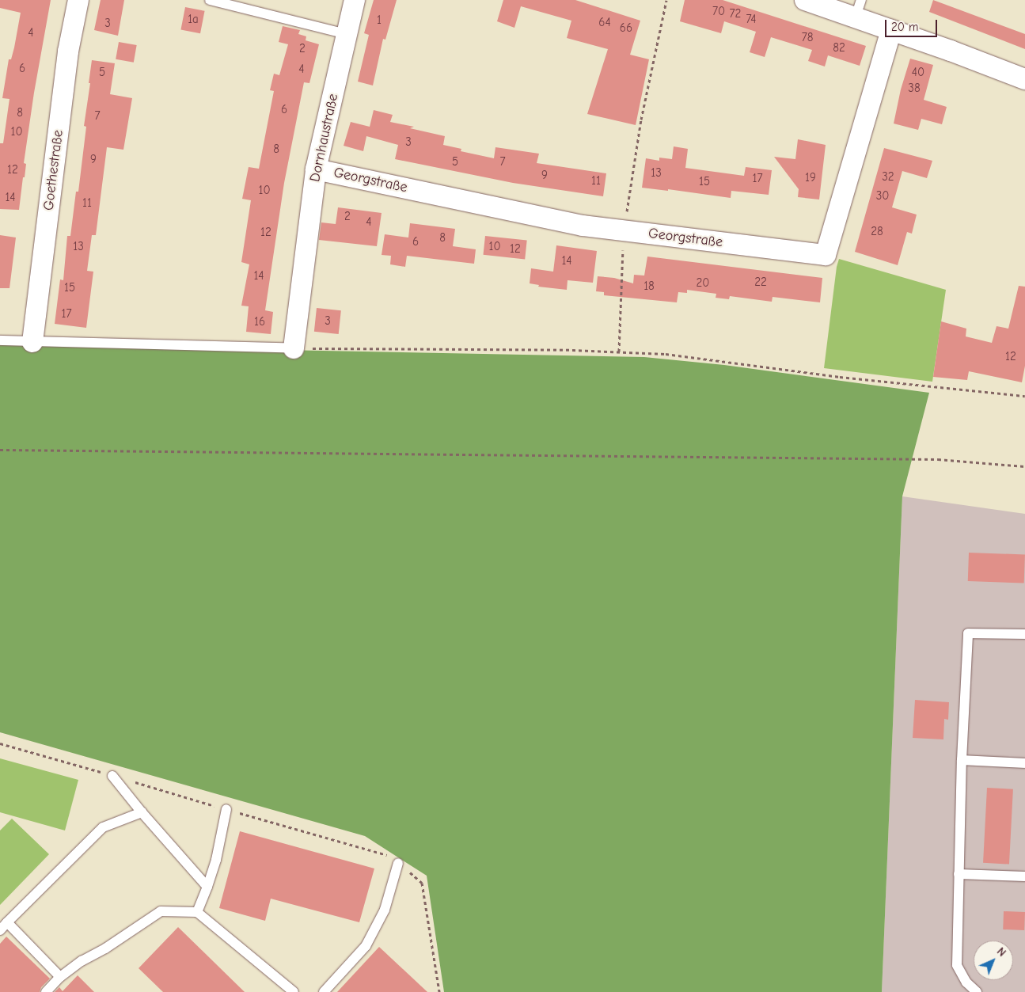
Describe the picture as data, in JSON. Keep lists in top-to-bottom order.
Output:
{
  "streets": {
    "street": ["Dornhaustraße", "Goethestraße", "Georgstraße"]
  },
  "crossings": [
    ["Dornhaustraße", "Georgstraße"]
  ],
  "house_numbers": [
    "70",
    "72",
    "1a",
    "74",
    "1",
    "64",
    "3",
    "66",
    "4",
    "78",
    "82",
    "2",
    "6",
    "4",
    "5",
    "40",
    "38",
    "6",
    "8",
    "7",
    "10",
    "3",
    "8",
    "9",
    "5",
    "7",
    "12",
    "13",
    "9",
    "32",
    "19",
    "17",
    "11",
    "15",
    "10",
    "30",
    "14",
    "11",
    "2",
    "4",
    "28",
    "12",
    "8",
    "6",
    "13",
    "10",
    "12",
    "14",
    "14",
    "22",
    "20",
    "18",
    "15",
    "17",
    "3",
    "16",
    "12"
  ],
  "scale_bar": "20 m",
  "north": "top right"
}
